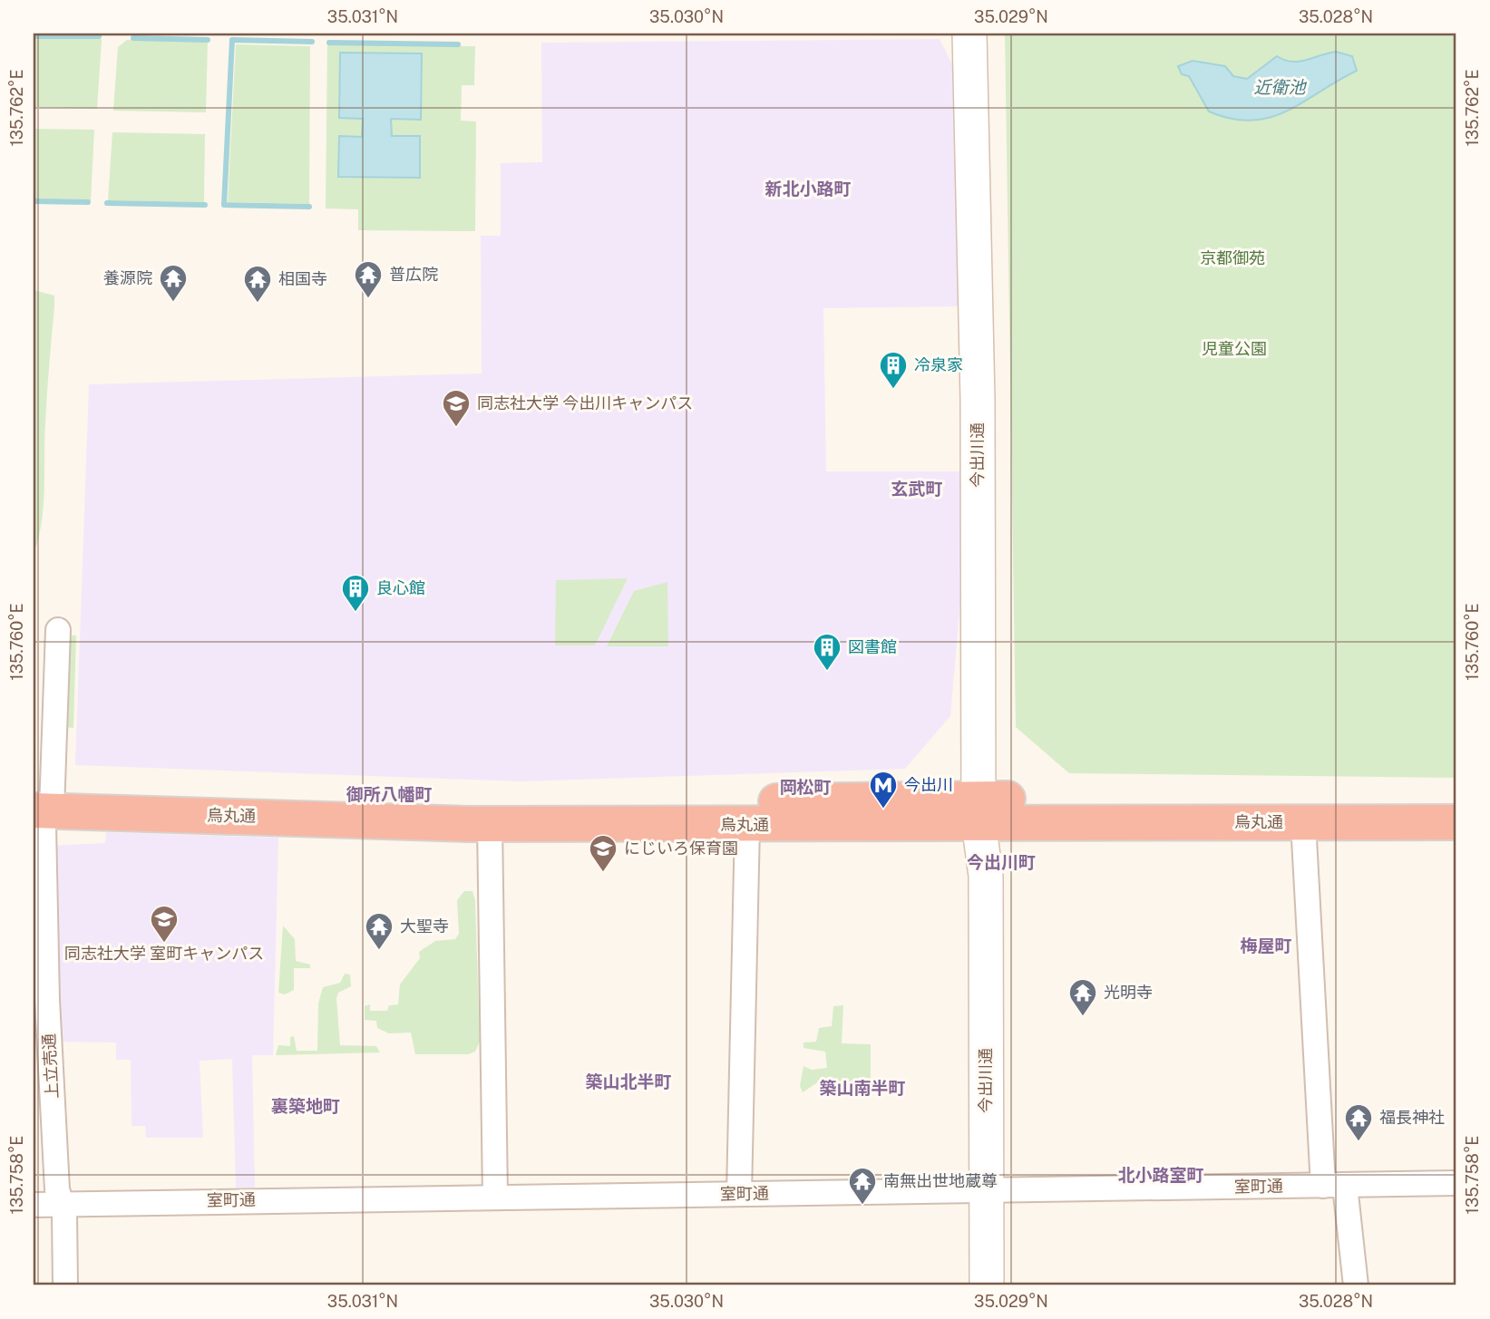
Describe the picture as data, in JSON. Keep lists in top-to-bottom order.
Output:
{
  "streets": {
    "highway": ["烏丸通"],
    "main road": ["今出川通"],
    "street": ["上立売通", "室町通"]
  },
  "crossings": [
    ["今出川通", "烏丸通"],
    ["今出川通", "室町通"],
    ["烏丸通", "上立売通"],
    ["上立売通", "室町通"]
  ],
  "districts": [
    "新北小路町",
    "玄武町",
    "岡松町",
    "御所八幡町",
    "今出川町",
    "梅屋町",
    "築山北半町",
    "築山南半町",
    "裏築地町",
    "北小路室町"
  ],
  "water": ["近衛池"],
  "parks": ["京都御苑", "児童公園"],
  "places": {
    "temple": [
      "普広院",
      "養源院",
      "相国寺",
      "大聖寺",
      "光明寺",
      "福長神社",
      "南無出世地蔵尊"
    ],
    "building": ["冷泉家", "良心館", "図書館"],
    "school or university": ["同志社大学 今出川キャンパス", "にじいろ保育園", "同志社大学 室町キャンパス"],
    "metro station": ["今出川"]
  },
  "coordinates": [
    "35.031°N",
    "35.030°N",
    "35.029°N",
    "35.028°N",
    "135.762°E",
    "135.760°E",
    "135.758°E"
  ]
}
